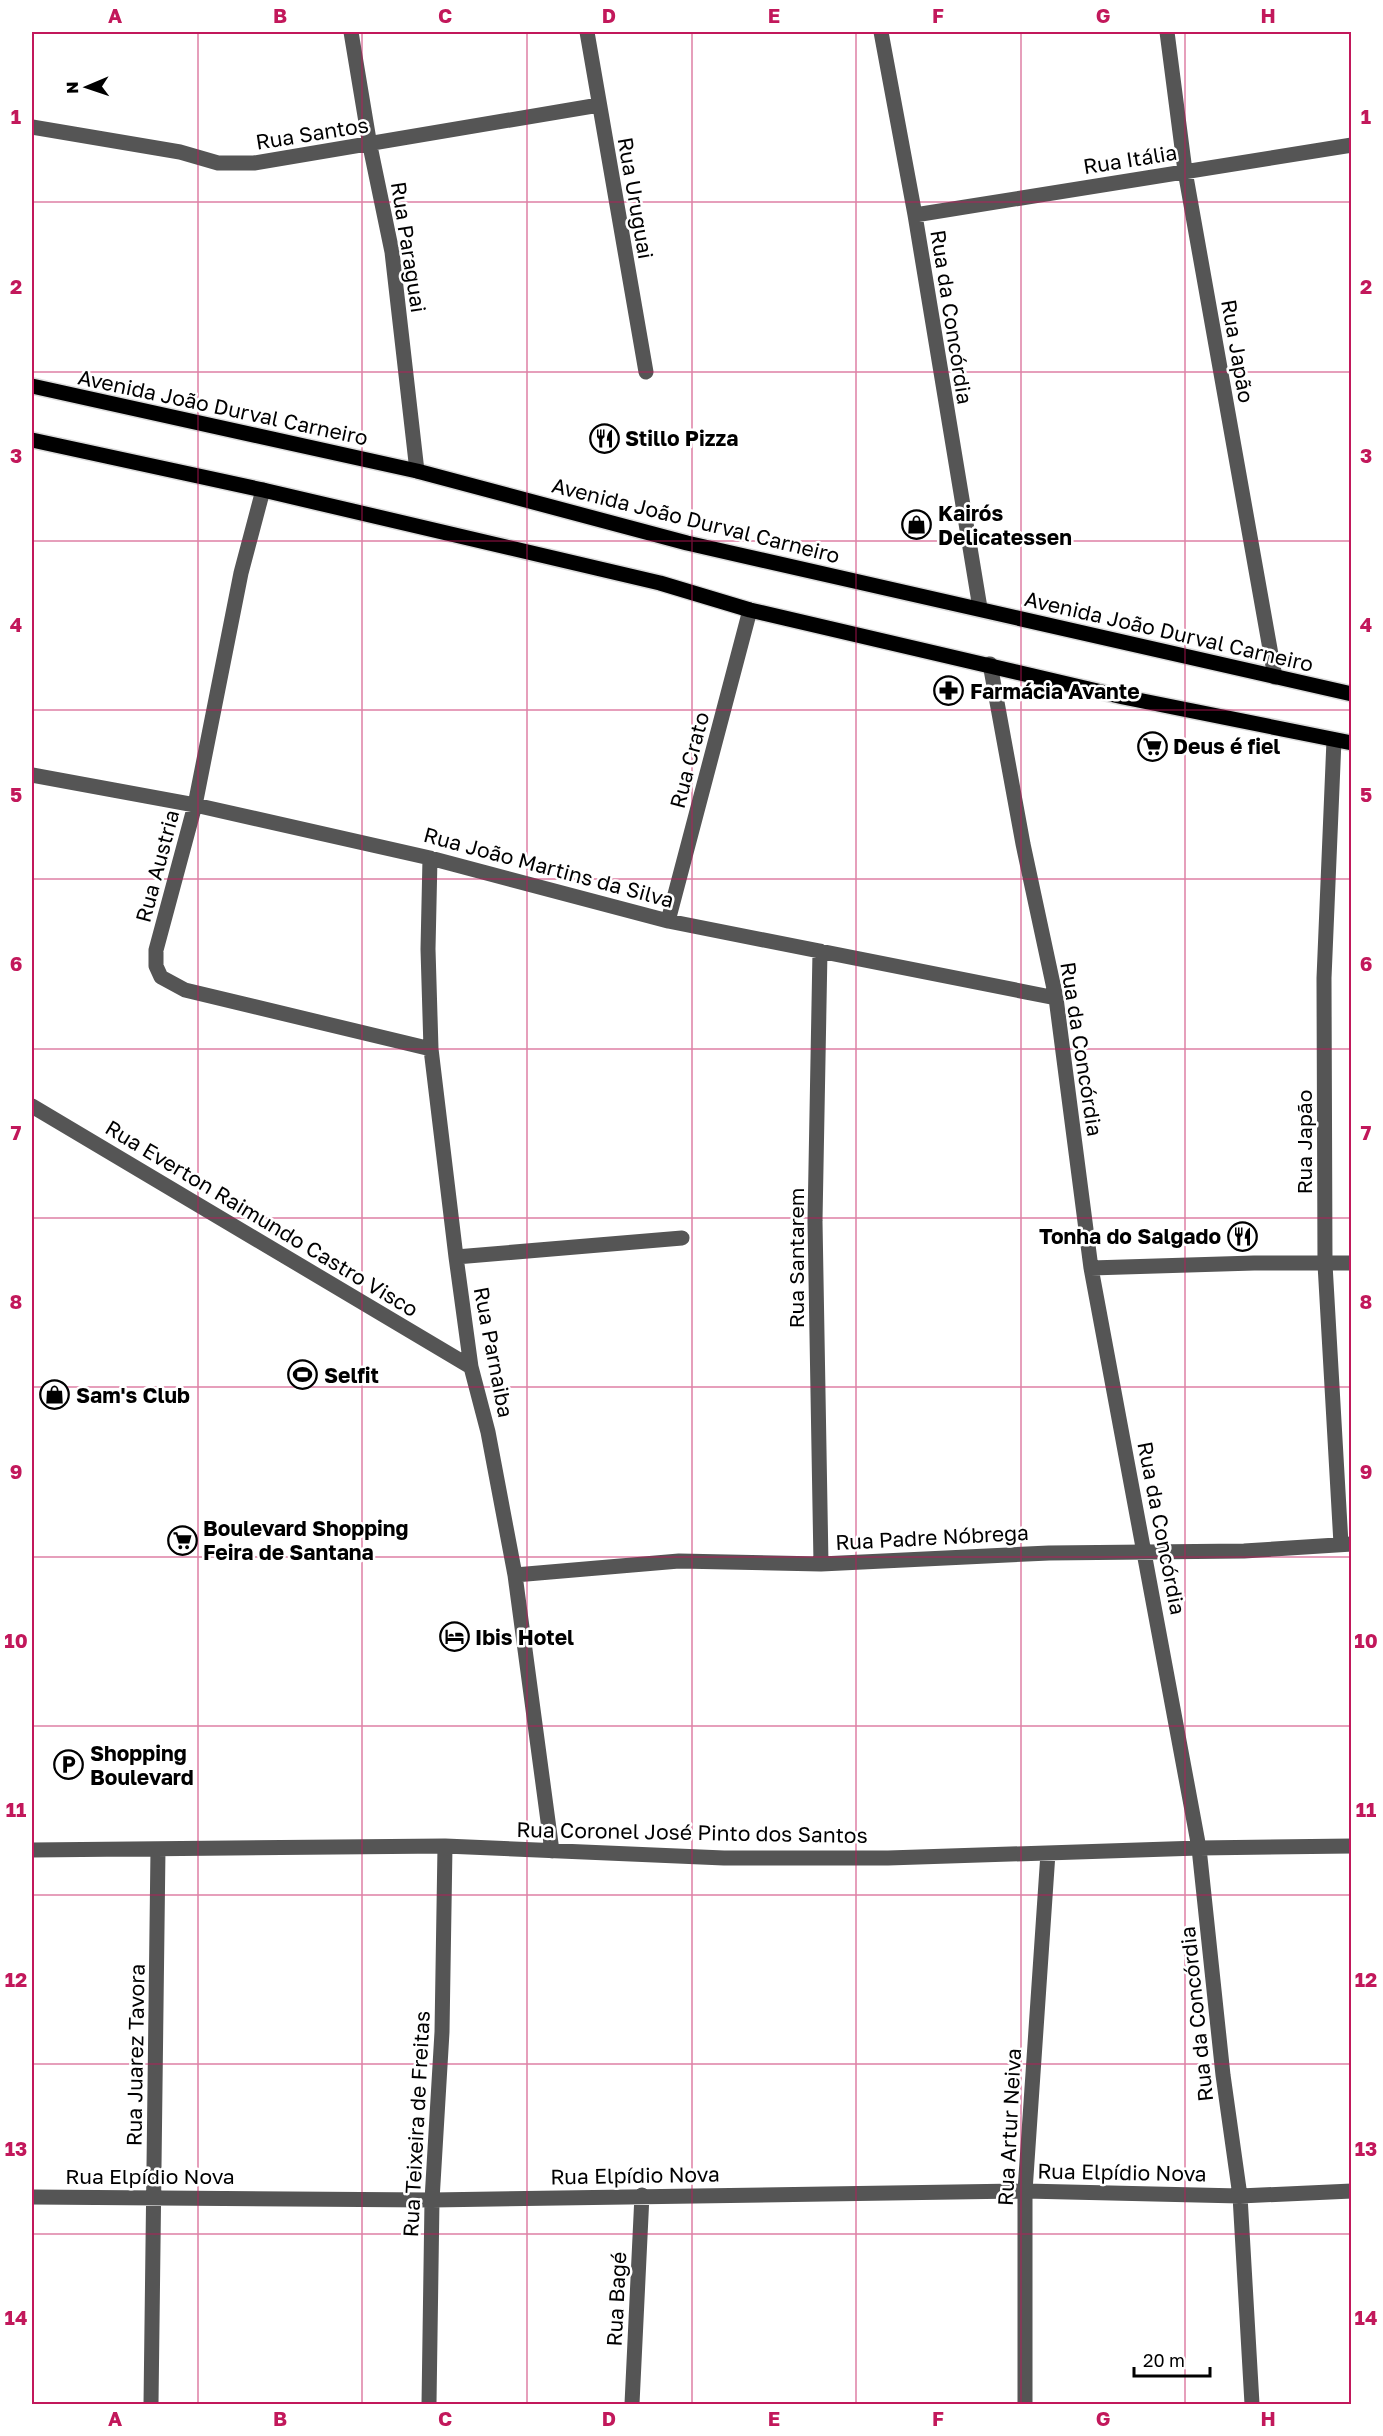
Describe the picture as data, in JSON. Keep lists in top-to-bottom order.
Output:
{
  "streets": {
    "main road": ["Avenida João Durval Carneiro"],
    "street": [
      "Rua Santos",
      "Rua Itália",
      "Rua Uruguai",
      "Rua Paraguai",
      "Rua da Concórdia",
      "Rua Japão",
      "Rua Crato",
      "Rua Austria",
      "Rua João Martins da Silva",
      "Rua Everton Raimundo Castro Visco",
      "Rua Santarem",
      "Rua Parnaiba",
      "Rua Padre Nóbrega",
      "Rua Coronel José Pinto dos Santos",
      "Rua Juarez Tavora",
      "Rua Teixeira de Freitas",
      "Rua Artur Neiva",
      "Rua Elpídio Nova",
      "Rua Bagé"
    ]
  },
  "crossings": [
    ["Rua Santos", "Rua Uruguai"],
    ["Rua Santos", "Rua Paraguai"],
    ["Rua Itália", "Rua da Concórdia"],
    ["Rua Itália", "Rua Japão"],
    ["Rua Paraguai", "Avenida João Durval Carneiro"],
    ["Rua da Concórdia", "Avenida João Durval Carneiro"],
    ["Rua da Concórdia", "Rua João Martins da Silva"],
    ["Rua da Concórdia", "Rua Padre Nóbrega"],
    ["Rua da Concórdia", "Rua Coronel José Pinto dos Santos"],
    ["Rua da Concórdia", "Rua Elpídio Nova"],
    ["Rua Japão", "Avenida João Durval Carneiro"],
    ["Rua Japão", "Rua Padre Nóbrega"],
    ["Rua Crato", "Rua João Martins da Silva"],
    ["Rua Austria", "Rua João Martins da Silva"],
    ["Rua Austria", "Rua Parnaiba"],
    ["Rua João Martins da Silva", "Rua Santarem"],
    ["Rua João Martins da Silva", "Rua Parnaiba"],
    ["Rua Everton Raimundo Castro Visco", "Rua Parnaiba"],
    ["Rua Santarem", "Rua Padre Nóbrega"],
    ["Rua Parnaiba", "Rua Padre Nóbrega"],
    ["Rua Parnaiba", "Rua Coronel José Pinto dos Santos"],
    ["Rua Coronel José Pinto dos Santos", "Rua Juarez Tavora"],
    ["Rua Coronel José Pinto dos Santos", "Rua Teixeira de Freitas"],
    ["Rua Coronel José Pinto dos Santos", "Rua Artur Neiva"],
    ["Rua Juarez Tavora", "Rua Elpídio Nova"],
    ["Rua Teixeira de Freitas", "Rua Elpídio Nova"],
    ["Rua Artur Neiva", "Rua Elpídio Nova"],
    ["Rua Elpídio Nova", "Rua Bagé"]
  ],
  "places": {
    "restaurant": ["Stillo Pizza", "Tonha do Salgado"],
    "shop": ["Kairós Delicatessen", "Sam's Club"],
    "pharmacy": ["Farmácia Avante"],
    "supermarket": ["Deus é fiel", "Boulevard Shopping Feira de Santana"],
    "sports": ["Selfit"],
    "hotel": ["Ibis Hotel"],
    "parking": ["Shopping Boulevard"]
  },
  "scale_bar": "20 m",
  "north": "left",
  "grid": {
    "columns": [
      "A",
      "B",
      "C",
      "D",
      "E",
      "F",
      "G",
      "H"
    ],
    "rows": [
      "1",
      "2",
      "3",
      "4",
      "5",
      "6",
      "7",
      "8",
      "9",
      "10",
      "11",
      "12",
      "13",
      "14"
    ]
  }
}
